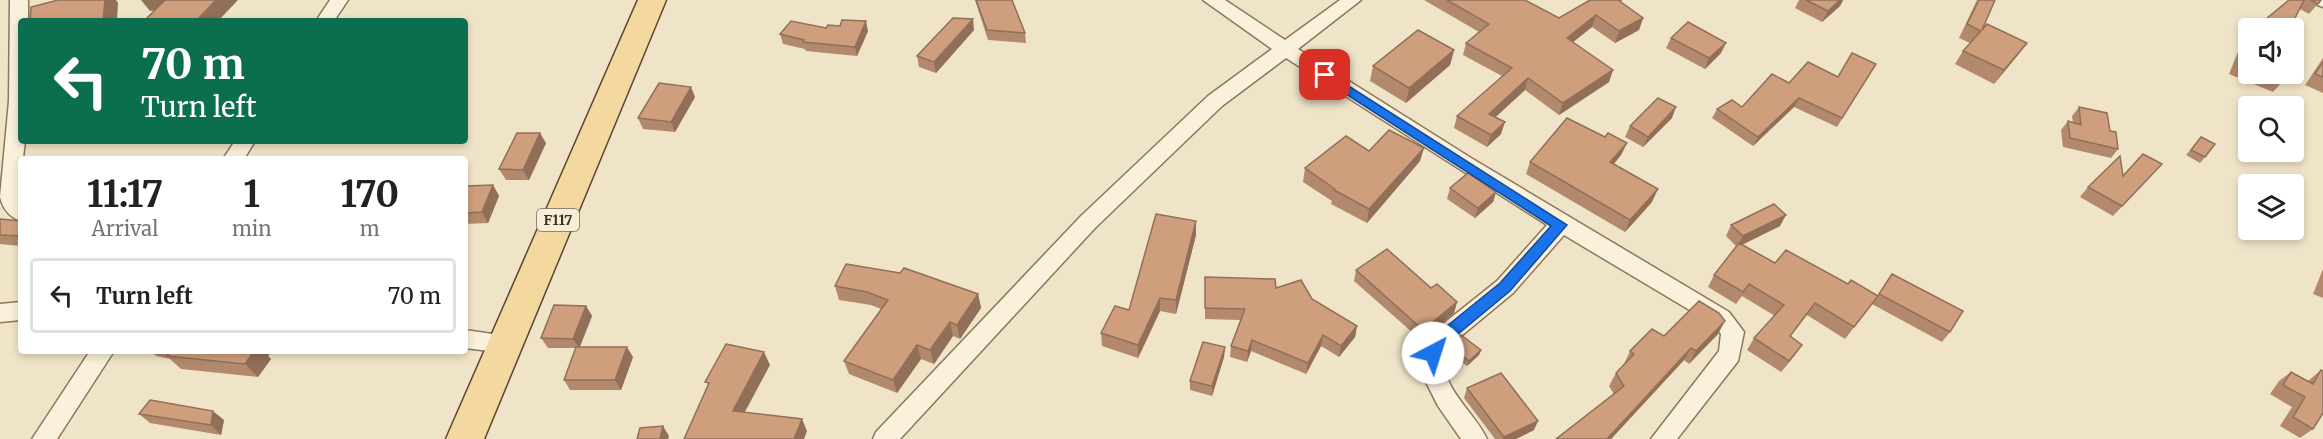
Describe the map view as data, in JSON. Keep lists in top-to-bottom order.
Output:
{
  "streets": {
    "main road": ["F117"]
  },
  "page": {
    "turn": ["70 m", "Turn left"],
    "eta": [
      "11:17",
      "Arrival",
      "1",
      "min",
      "170",
      "m"
    ],
    "list": [
      {
        "name": "Turn left",
        "value": "70 m"
      }
    ]
  }
}
